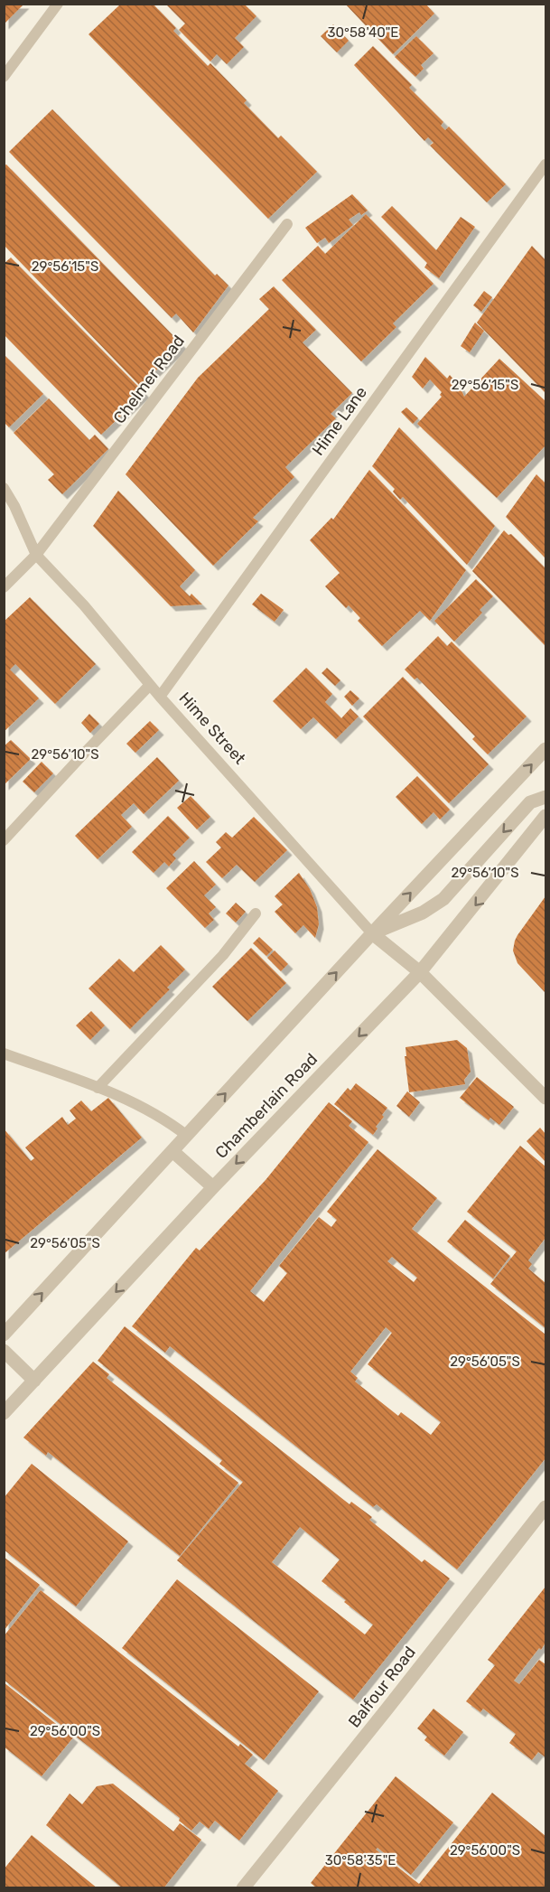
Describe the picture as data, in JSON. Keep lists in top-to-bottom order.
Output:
{
  "streets": {
    "street": ["Hime Street", "Chamberlain Road", "Balfour Road"],
    "lane": ["Chelmer Road", "Hime Lane"]
  },
  "crossings": [
    ["Chelmer Road", "Hime Street"],
    ["Hime Lane", "Hime Street"],
    ["Hime Street", "Chamberlain Road"]
  ],
  "coordinates": [
    "30°58'40\"E",
    "29°56'15\"S",
    "29°56'10\"S",
    "29°56'05\"S",
    "29°56'00\"S",
    "30°58'35\"E"
  ]
}
